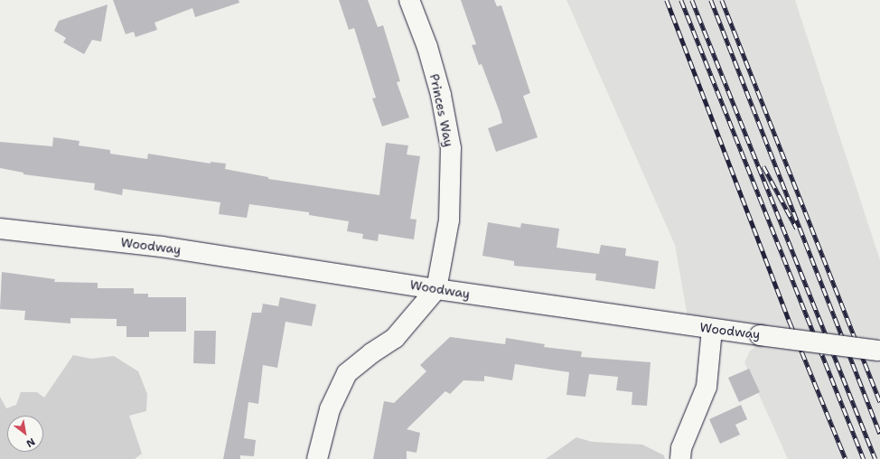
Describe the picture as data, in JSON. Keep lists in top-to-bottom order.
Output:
{
  "streets": {
    "street": ["Princes Way", "Woodway"]
  },
  "crossings": [
    ["Princes Way", "Woodway"]
  ],
  "north": "bottom right"
}
